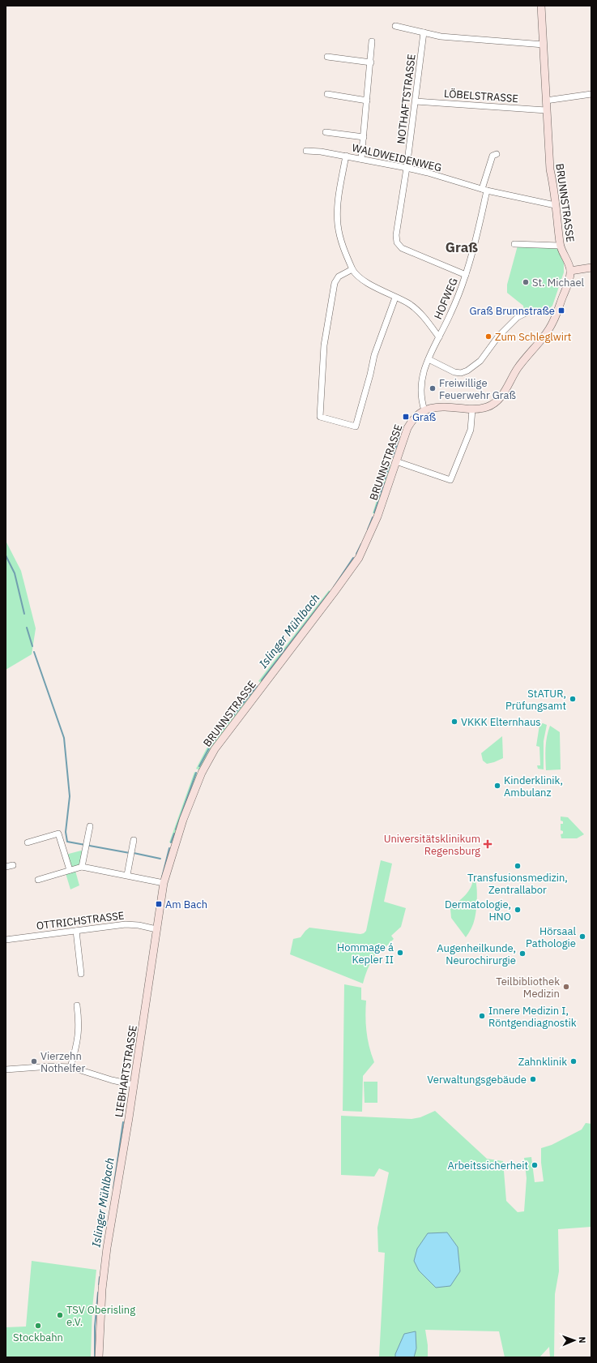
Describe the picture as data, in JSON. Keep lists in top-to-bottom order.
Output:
{
  "streets": {
    "street": [
      "LÖBELSTRASSE",
      "NOTHAFTSTRASSE",
      "WALDWEIDENWEG",
      "BRUNNSTRASSE",
      "HOFWEG",
      "OTTRICHSTRASSE",
      "LIEBHARTSTRASSE"
    ]
  },
  "crossings": [
    ["LÖBELSTRASSE", "NOTHAFTSTRASSE"],
    ["LÖBELSTRASSE", "BRUNNSTRASSE"],
    ["NOTHAFTSTRASSE", "WALDWEIDENWEG"],
    ["NOTHAFTSTRASSE", "HOFWEG"],
    ["WALDWEIDENWEG", "BRUNNSTRASSE"],
    ["WALDWEIDENWEG", "HOFWEG"],
    ["BRUNNSTRASSE", "HOFWEG"],
    ["BRUNNSTRASSE", "LIEBHARTSTRASSE"],
    ["OTTRICHSTRASSE", "LIEBHARTSTRASSE"]
  ],
  "districts": ["Graß"],
  "water": ["Islinger Mühlbach"],
  "places": {
    "other": [
      "St. Michael",
      "Zum Schleglwirt",
      "Freiwillige Feuerwehr Graß",
      "StATUR, Prüfungsamt",
      "VKKK Elternhaus",
      "Kinderklinik, Ambulanz",
      "Transfusionsmedizin, Zentrallabor",
      "Dermatologie, HNO",
      "Hörsaal Pathologie",
      "Hommage á Kepler II",
      "Augenheilkunde, Neurochirurgie",
      "Teilbibliothek Medizin",
      "Innere Medizin I, Röntgendiagnostik",
      "Vierzehn Nothelfer",
      "Zahnklinik",
      "Verwaltungsgebäude",
      "Arbeitssicherheit",
      "TSV Oberisling e.V.",
      "Stockbahn"
    ],
    "transit": ["Graß Brunnstraße", "Graß", "Am Bach"],
    "health": ["Universitätsklinikum Regensburg"]
  },
  "north": "right"
}
